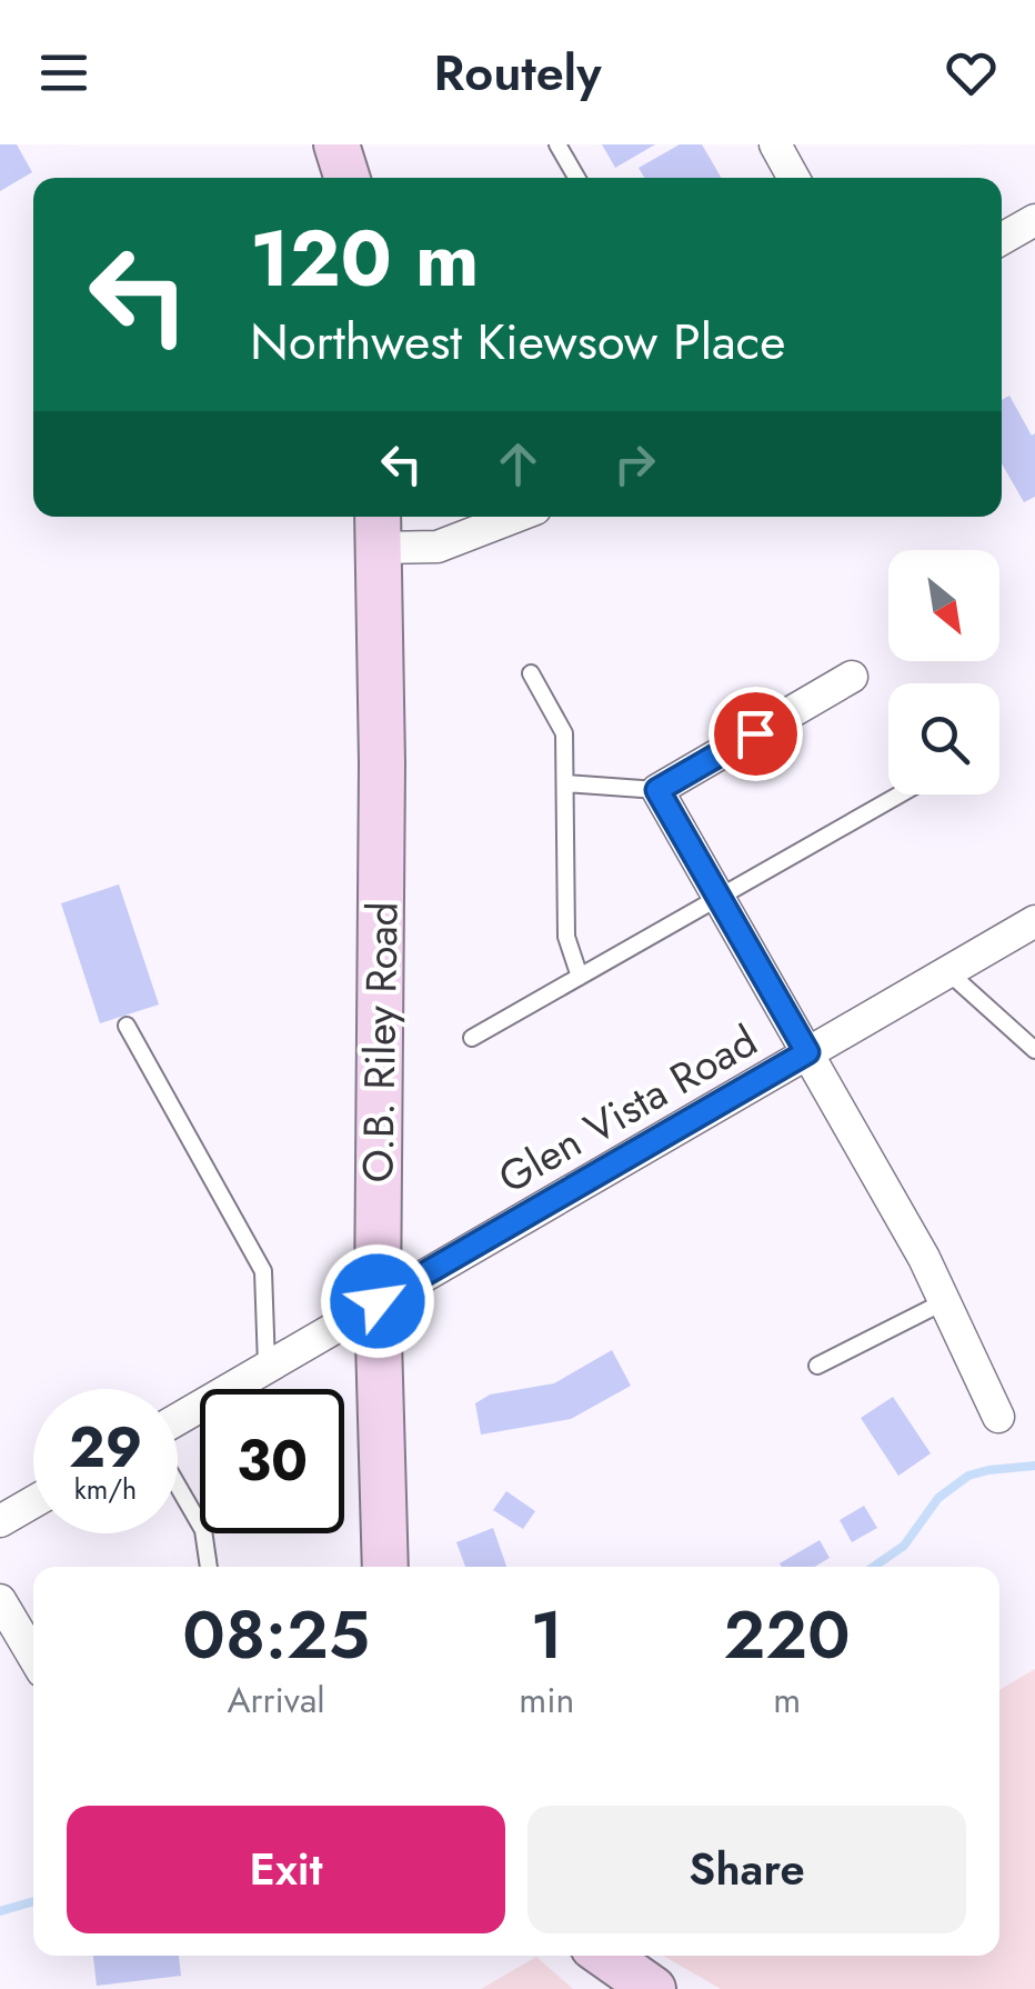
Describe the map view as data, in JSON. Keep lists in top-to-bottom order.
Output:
{
  "streets": {
    "street": ["O.B. Riley Road", "Glen Vista Road"]
  },
  "crossings": [
    ["O.B. Riley Road", "Glen Vista Road"]
  ],
  "north": "bottom right",
  "page": {
    "header": "Routely",
    "turn": ["120 m", "Northwest Kiewsow Place"],
    "speed": "29 km/h",
    "limit": "30",
    "eta": [
      "08:25",
      "Arrival",
      "1",
      "min",
      "220",
      "m"
    ],
    "buttons": ["Exit", "Share"]
  }
}
